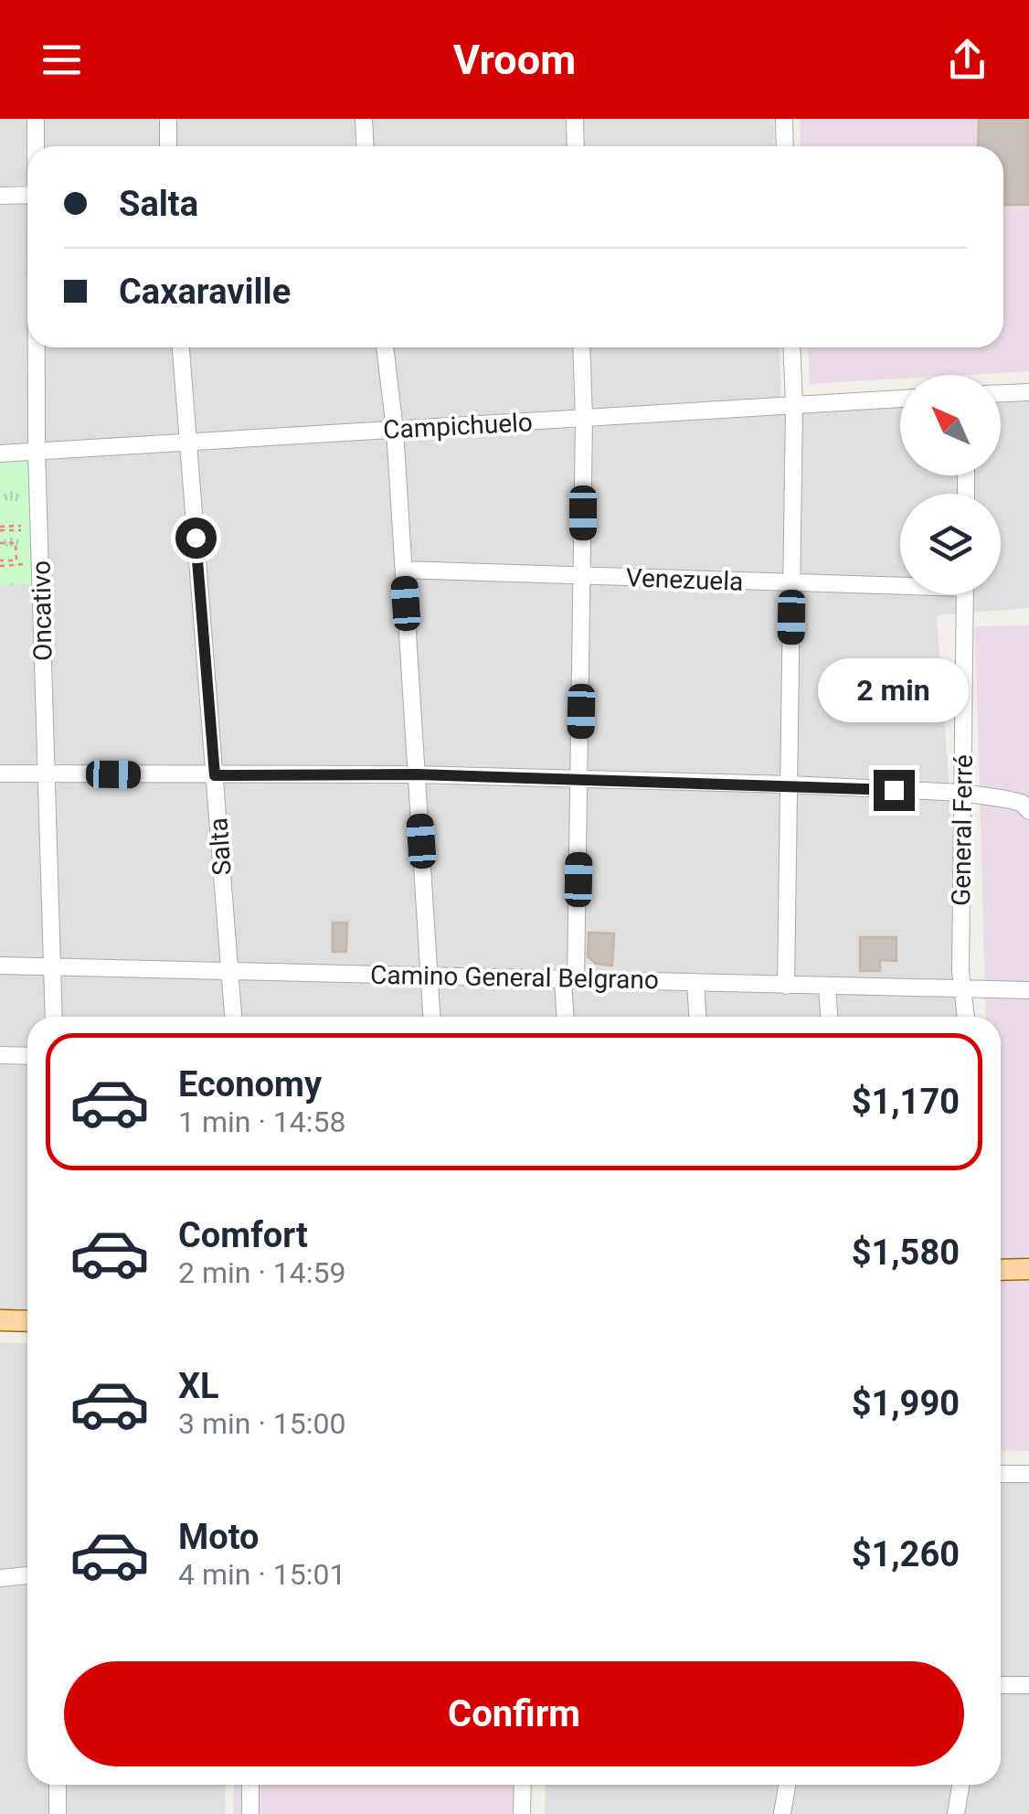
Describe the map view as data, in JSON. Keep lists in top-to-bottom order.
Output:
{
  "streets": {
    "street": [
      "Campichuelo",
      "Venezuela",
      "Oncativo",
      "General Ferré",
      "Salta",
      "Camino General Belgrano"
    ]
  },
  "crossings": [
    ["Campichuelo", "Oncativo"],
    ["Campichuelo", "Salta"],
    ["Oncativo", "Camino General Belgrano"],
    ["General Ferré", "Camino General Belgrano"],
    ["Salta", "Camino General Belgrano"]
  ],
  "north": "top left",
  "page": {
    "header": "Vroom",
    "banner": ["Salta", "Caxaraville"],
    "bubble": "2 min",
    "list": [
      {
        "name": "Economy",
        "note": "1 min · 14:58",
        "value": "$1,170"
      },
      {
        "name": "Comfort",
        "note": "2 min · 14:59",
        "value": "$1,580"
      },
      {
        "name": "XL",
        "note": "3 min · 15:00",
        "value": "$1,990"
      },
      {
        "name": "Moto",
        "note": "4 min · 15:01",
        "value": "$1,260"
      }
    ],
    "buttons": "Confirm"
  }
}
